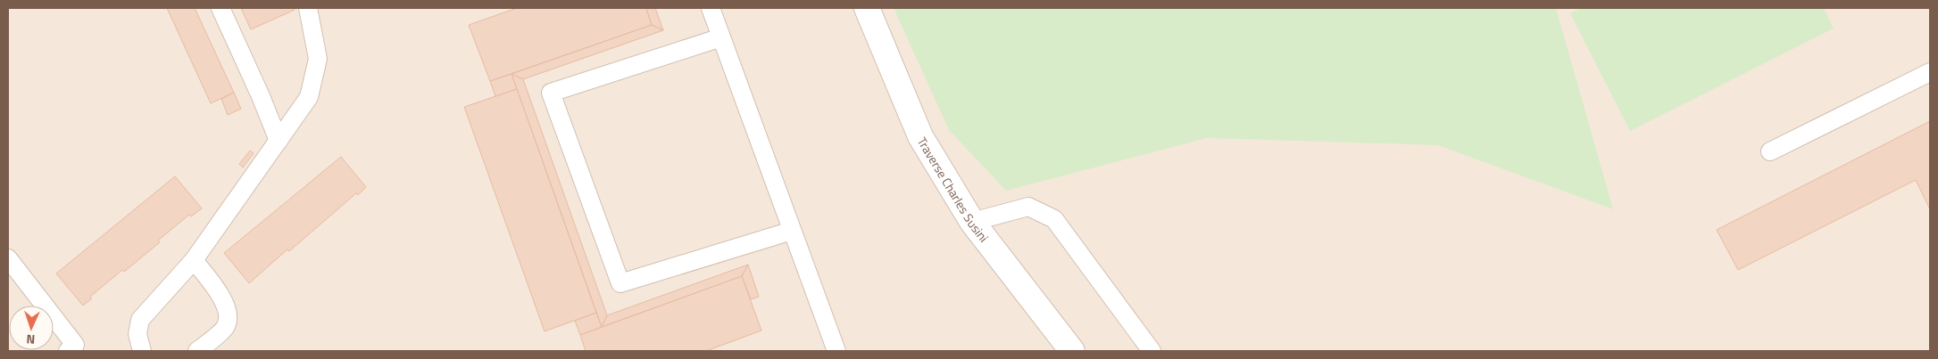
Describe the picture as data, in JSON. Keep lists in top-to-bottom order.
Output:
{
  "streets": {
    "street": ["Traverse Charles Susini"]
  },
  "north": "bottom"
}
